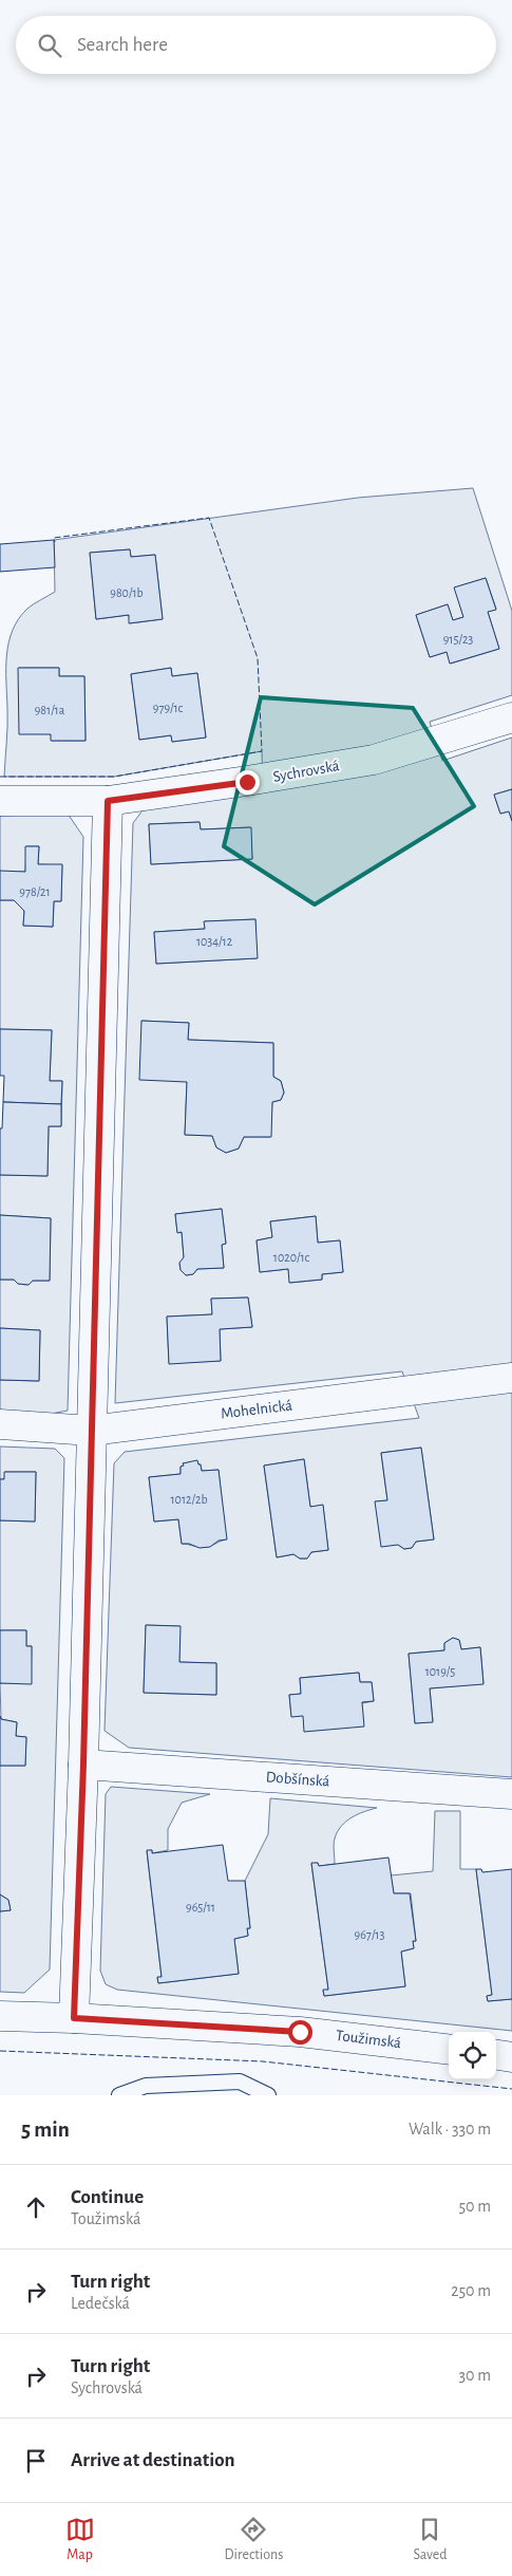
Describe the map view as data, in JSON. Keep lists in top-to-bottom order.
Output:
{
  "streets": {
    "street": [
      "Sychrovská",
      "Mohelnická",
      "Dobšínská",
      "Toužimská"
    ]
  },
  "house_numbers": [
    "980/1b",
    "915/23",
    "979/1c",
    "981/1a",
    "978/21",
    "1034/12",
    "1020/1c",
    "1012/2b",
    "1019/5",
    "965/11",
    "967/13"
  ],
  "page": {
    "search": "Search here",
    "heading": ["5 min", "Walk · 330 m"],
    "list": [
      ["Continue", "Toužimská", "50 m"],
      ["Turn right", "Ledečská", "250 m"],
      ["Turn right", "Sychrovská", "30 m"],
      "Arrive at destination"
    ],
    "nav": ["Map", "Directions", "Saved"]
  }
}
